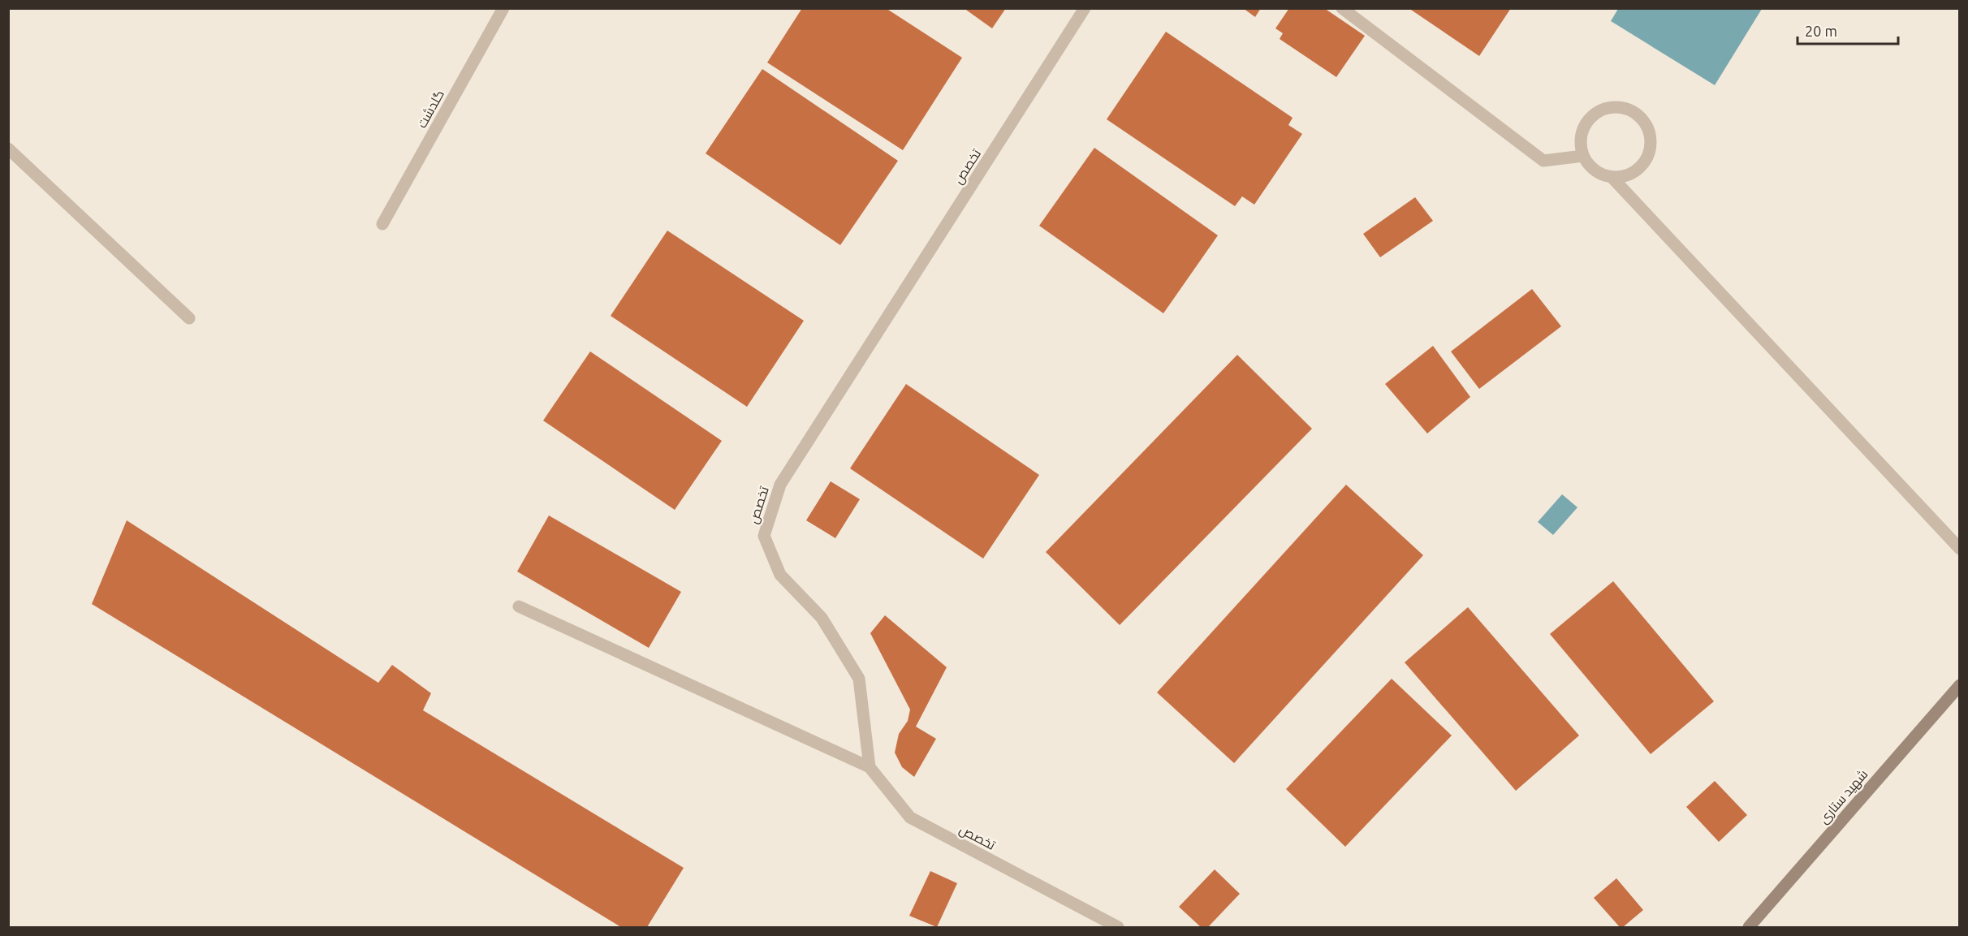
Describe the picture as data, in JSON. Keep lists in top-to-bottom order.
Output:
{
  "streets": {
    "street": ["گلدشت", "تخصص", "شهید ستاری"]
  },
  "scale_bar": "20 m"
}
